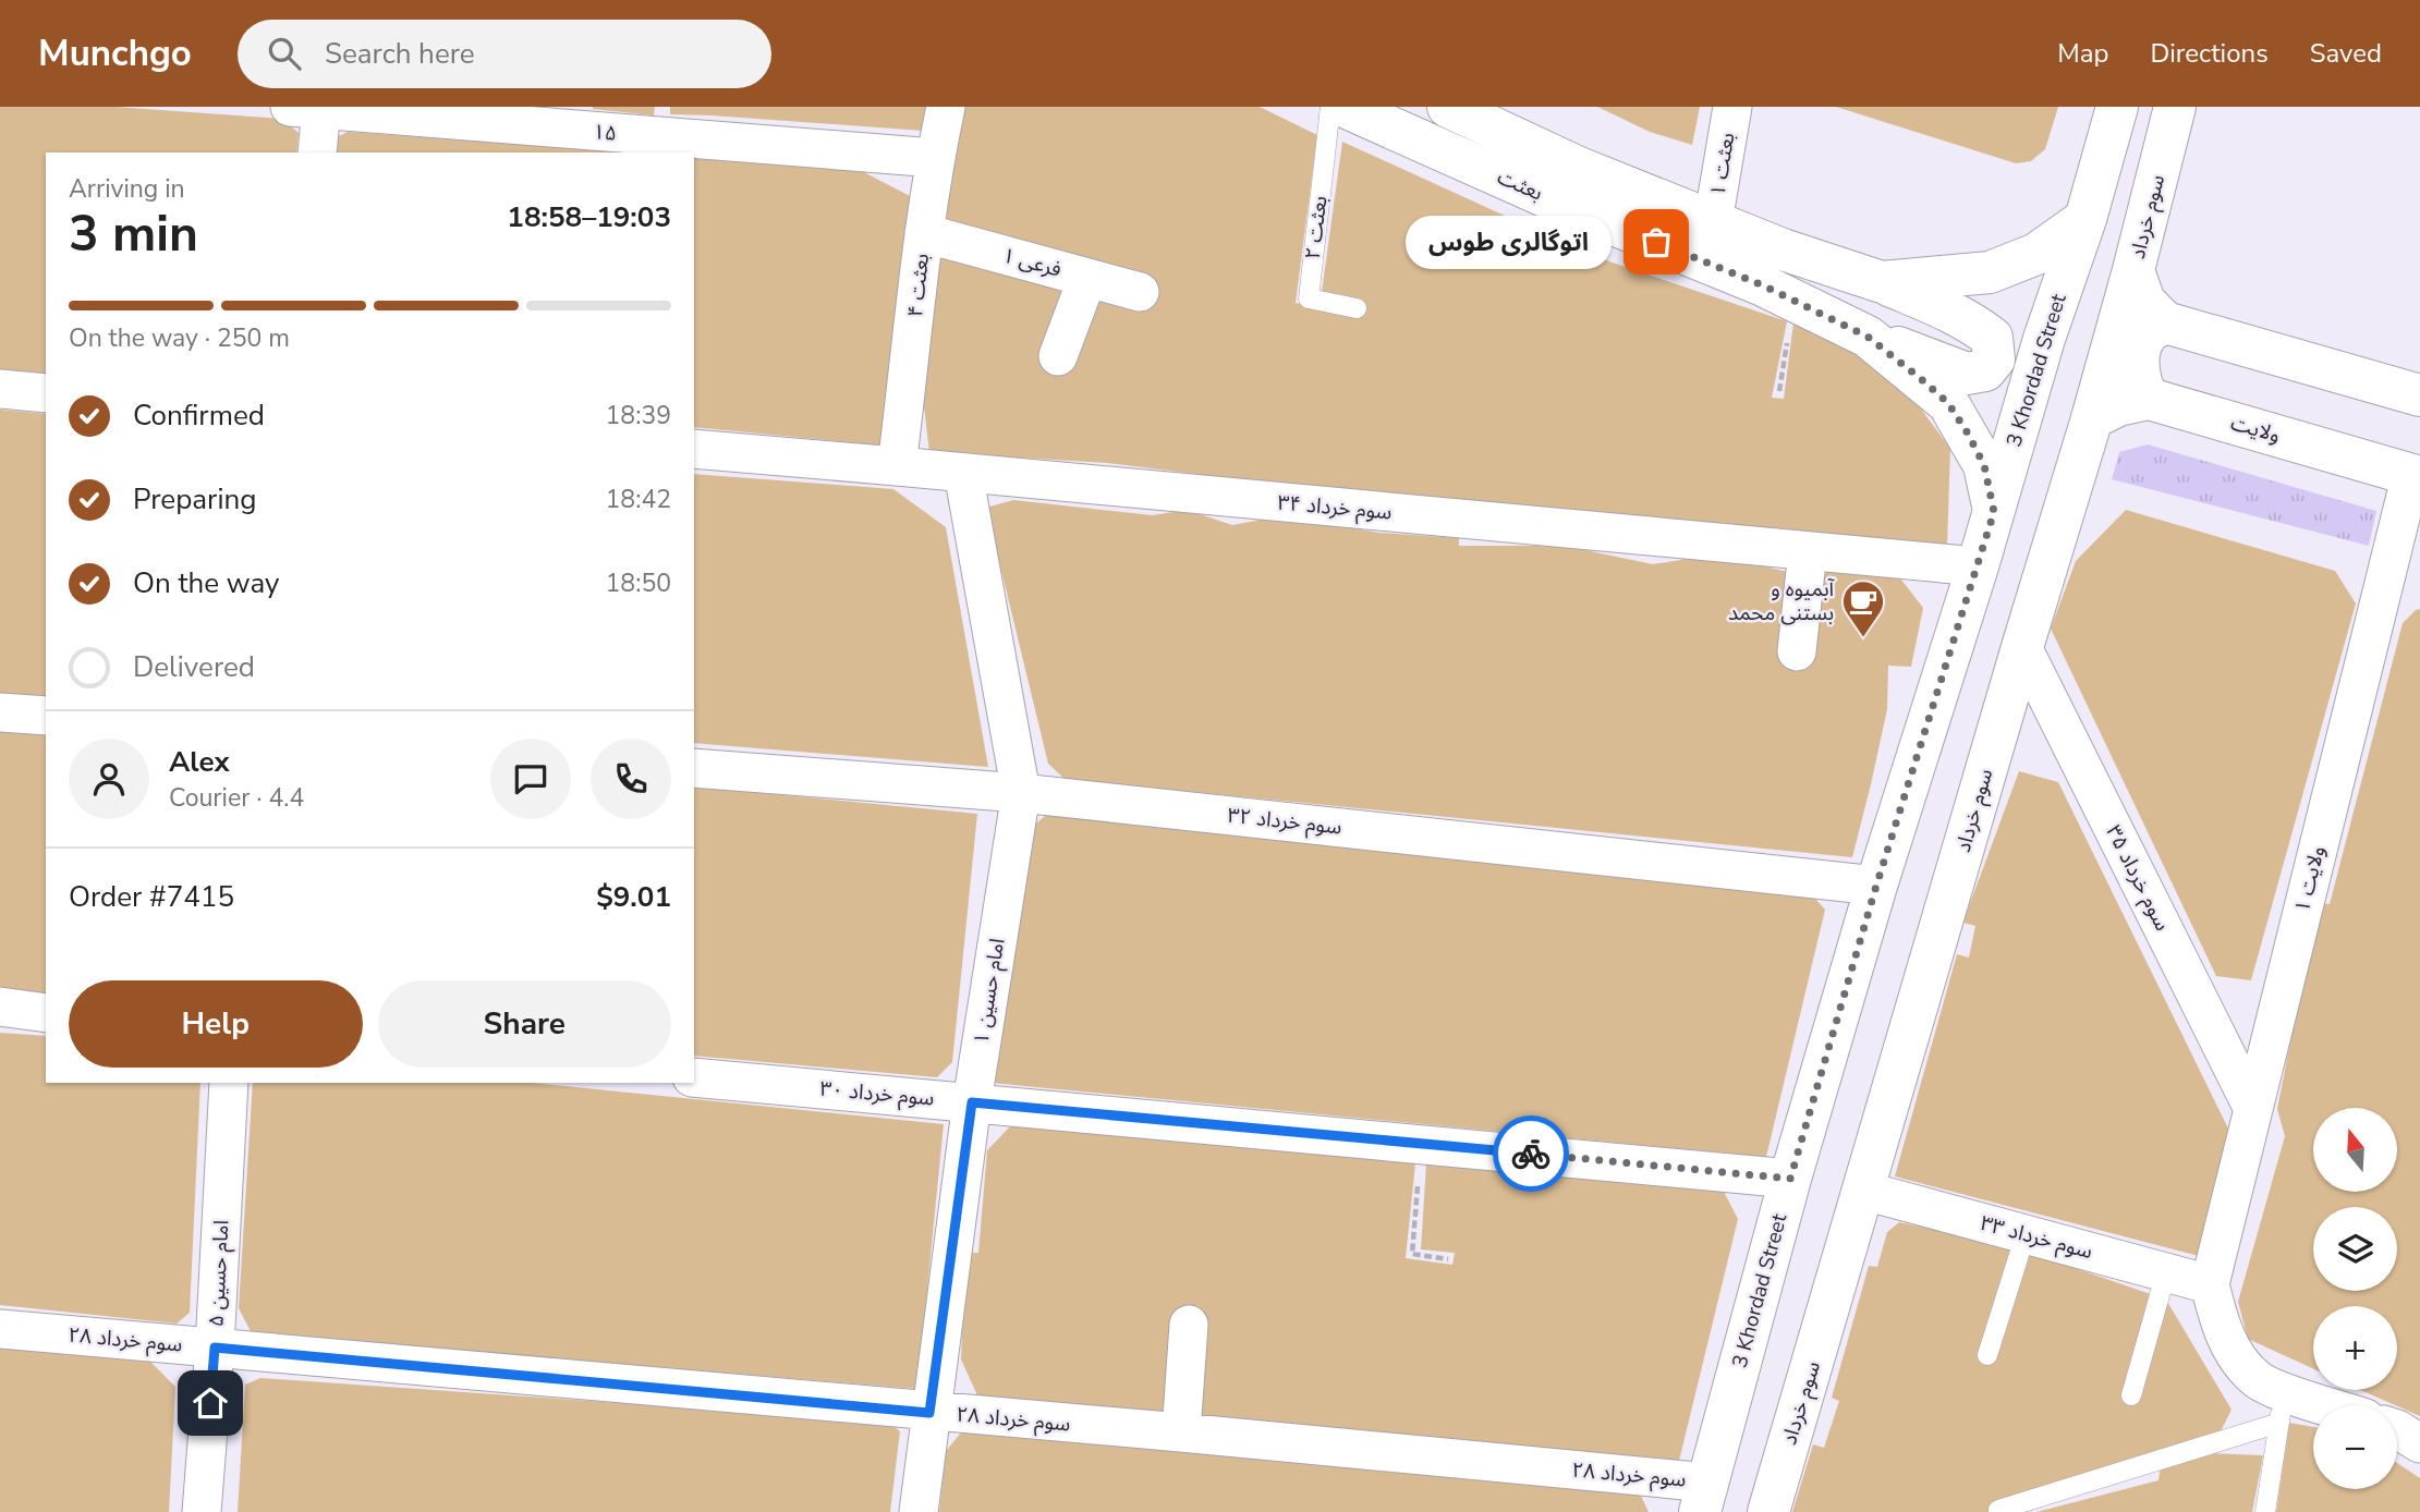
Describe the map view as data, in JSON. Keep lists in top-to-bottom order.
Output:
{
  "streets": {
    "main road": [
      "بعثت",
      "سوم خرداد",
      "3 Khordad Street",
      "ولایت"
    ],
    "street": [
      "۱۵",
      "بعثت ۱",
      "فرعی ۱",
      "بعثت ۴",
      "سوم خرداد ۳۴",
      "سوم خرداد ۳۲",
      "سوم خرداد ۳۵",
      "ولایت ۱",
      "امام حسین ۱",
      "سوم خرداد ۳۰",
      "سوم خرداد ۳۳",
      "امام حسین ۵",
      "سوم خرداد ۲۸"
    ],
    "lane": ["بعثت ۲"]
  },
  "crossings": [
    ["۱۵", "بعثت ۴"],
    ["بعثت ۱", "بعثت"],
    ["بعثت", "3 Khordad Street"],
    ["سوم خرداد", "سوم خرداد ۳۵"],
    ["سوم خرداد", "سوم خرداد ۳۳"],
    ["فرعی ۱", "بعثت ۴"],
    ["بعثت ۴", "سوم خرداد ۳۴"],
    ["3 Khordad Street", "سوم خرداد ۳۴"],
    ["3 Khordad Street", "سوم خرداد ۳۲"],
    ["3 Khordad Street", "سوم خرداد ۳۰"],
    ["3 Khordad Street", "سوم خرداد ۲۸"],
    ["ولایت", "ولایت ۱"],
    ["سوم خرداد ۳۴", "امام حسین ۱"],
    ["سوم خرداد ۳۲", "امام حسین ۱"],
    ["سوم خرداد ۳۵", "ولایت ۱"],
    ["ولایت ۱", "سوم خرداد ۳۳"],
    ["امام حسین ۱", "سوم خرداد ۳۰"],
    ["امام حسین ۱", "سوم خرداد ۲۸"],
    ["امام حسین ۵", "سوم خرداد ۲۸"]
  ],
  "places": {
    "other": ["اتوگالری طوس"],
    "cafe": ["آبمیوه و بستنی محمد"]
  },
  "north": "top",
  "page": {
    "header": "Munchgo",
    "search": "Search here",
    "nav": ["Map", "Directions", "Saved"],
    "heading": ["3 min", "Arriving in", "18:58–19:03"],
    "panel": [
      "Alex",
      "Courier · 4.4",
      "Order #7415",
      "$9.01"
    ],
    "bubble": "اتوگالری طوس",
    "bar": "On the way · 250 m",
    "list": [
      ["Confirmed", "18:39"],
      ["Preparing", "18:42"],
      ["On the way", "18:50"],
      "Delivered"
    ],
    "buttons": ["Help", "Share"],
    "map_buttons": ["+", "−"]
  }
}
